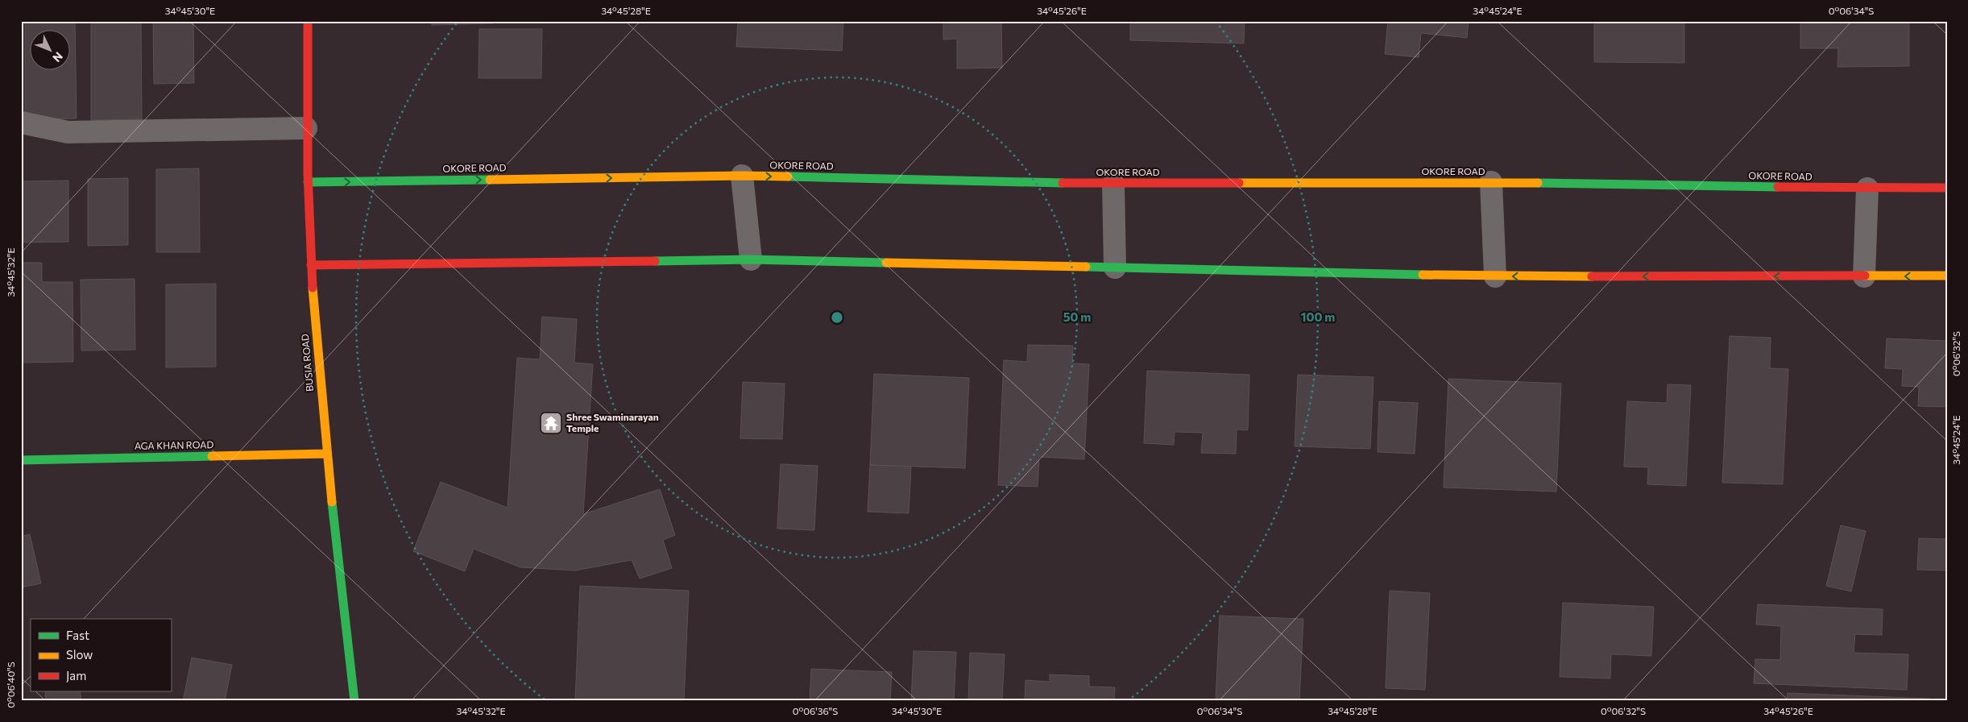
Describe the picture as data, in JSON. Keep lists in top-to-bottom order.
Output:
{
  "streets": {
    "street": ["OKORE ROAD", "BUSIA ROAD", "AGA KHAN ROAD"]
  },
  "crossings": [
    ["OKORE ROAD", "BUSIA ROAD"],
    ["BUSIA ROAD", "AGA KHAN ROAD"]
  ],
  "one_way": ["OKORE ROAD"],
  "places": {
    "temple": ["Shree Swaminarayan Temple"]
  },
  "legend": ["Fast", "Slow", "Jam"],
  "north": "bottom right",
  "coordinates": [
    "34°45'30\"E",
    "34°45'28\"E",
    "34°45'26\"E",
    "34°45'24\"E",
    "0°06'34\"S",
    "34°45'32\"E",
    "0°06'32\"S",
    "0°06'40\"S",
    "0°06'36\"S"
  ],
  "rings": ["50 m", "100 m"]
}
